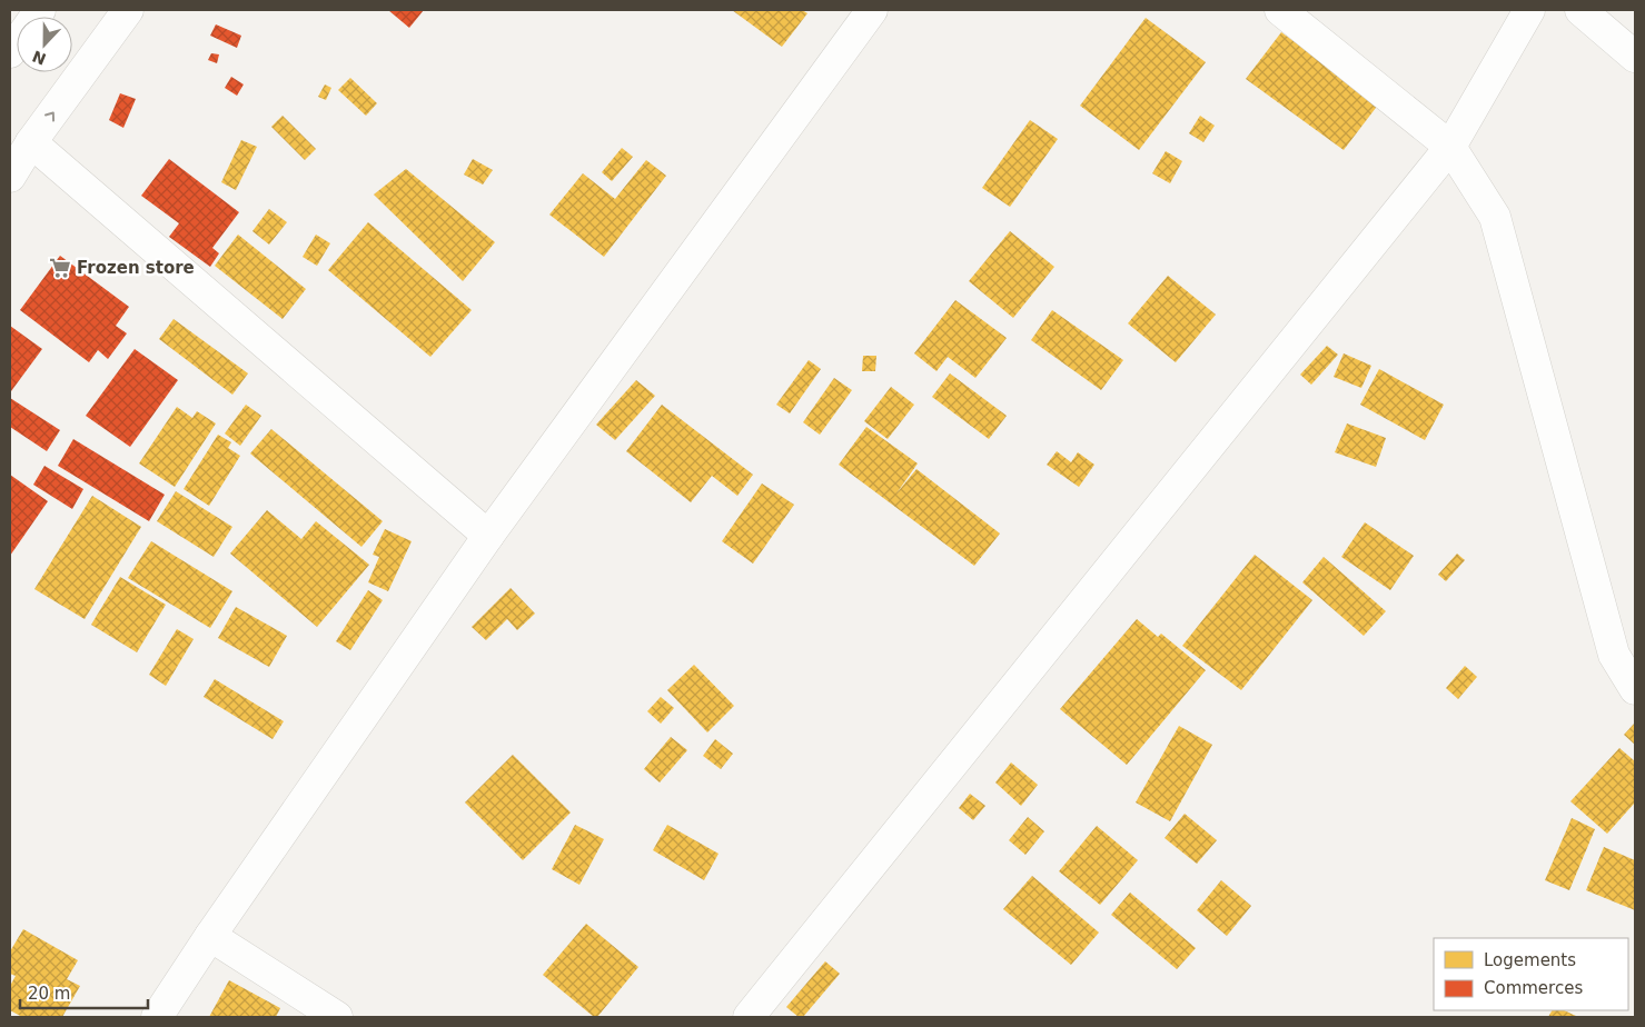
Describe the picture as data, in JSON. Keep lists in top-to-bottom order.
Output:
{
  "places": {
    "supermarket": ["Frozen store"]
  },
  "legend": ["Logements", "Commerces"],
  "scale_bar": "20 m",
  "north": "bottom"
}
